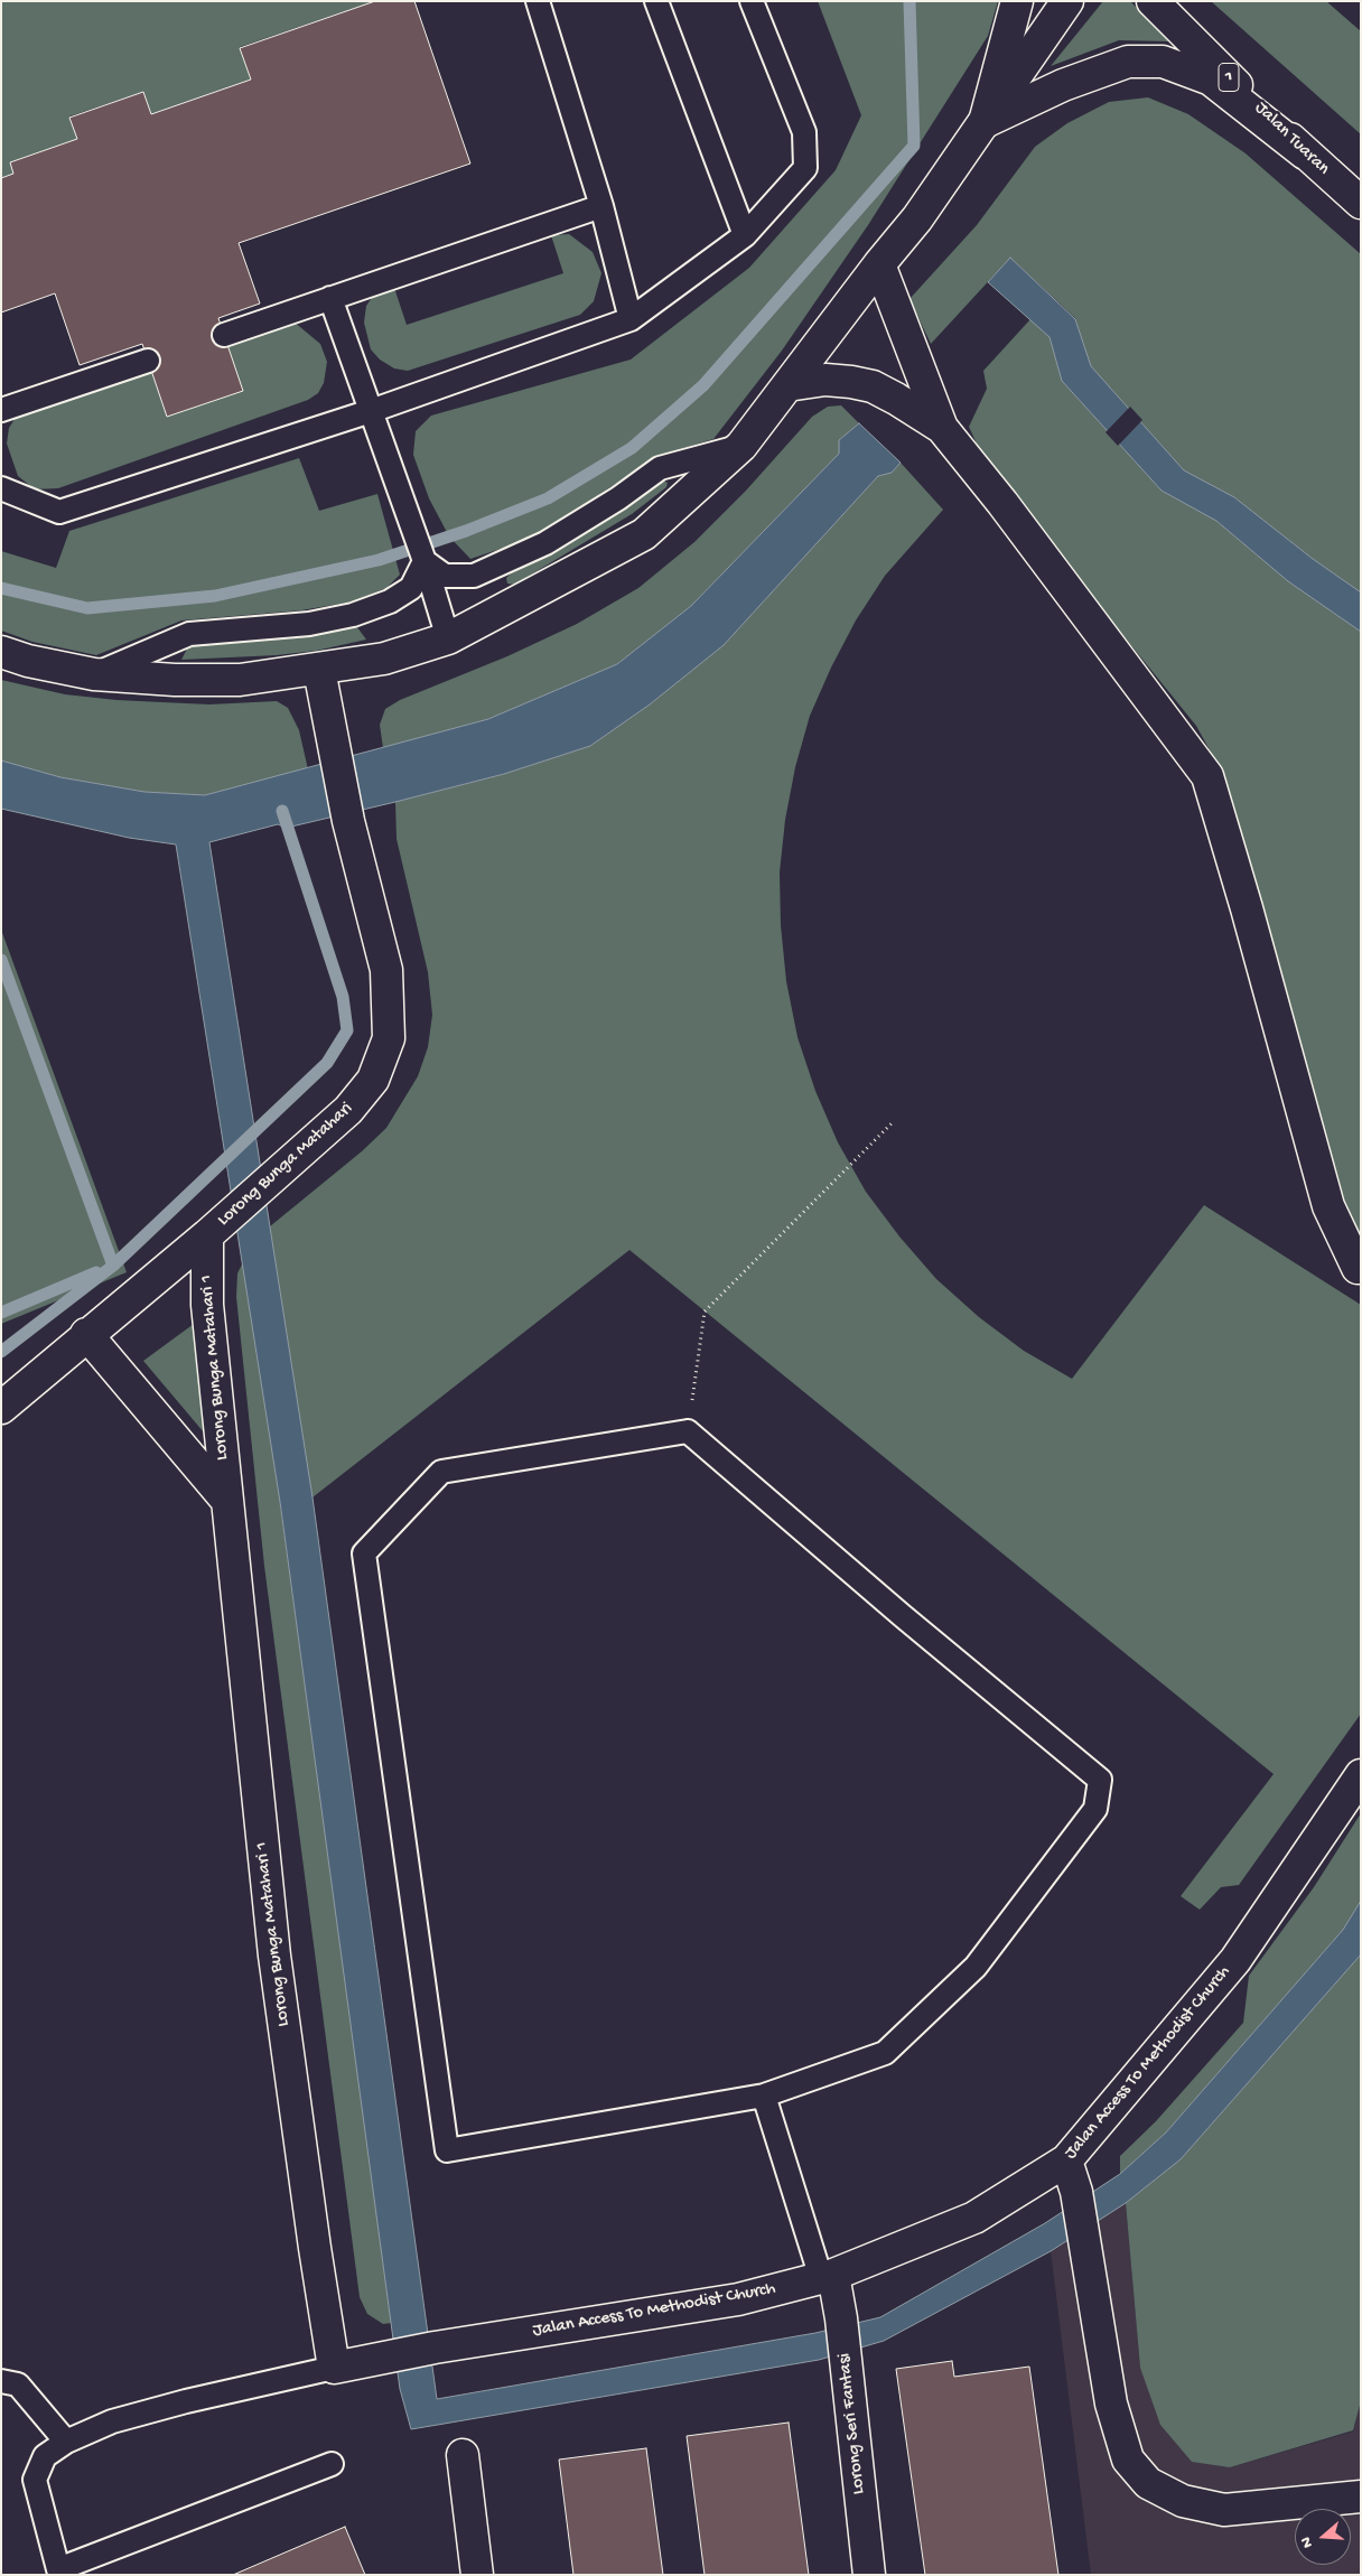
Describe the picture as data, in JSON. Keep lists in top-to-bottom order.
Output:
{
  "streets": {
    "street": [
      "1",
      "Jalan Tuaran",
      "Lorong Bunga Matahari",
      "Lorong Bunga Matahari 1",
      "Jalan Access To Methodist Church",
      "Lorong Seri Fantasi"
    ]
  },
  "crossings": [
    ["Lorong Bunga Matahari", "Lorong Bunga Matahari 1"],
    ["Lorong Bunga Matahari 1", "Jalan Access To Methodist Church"],
    ["Jalan Access To Methodist Church", "Lorong Seri Fantasi"]
  ],
  "north": "left"
}
